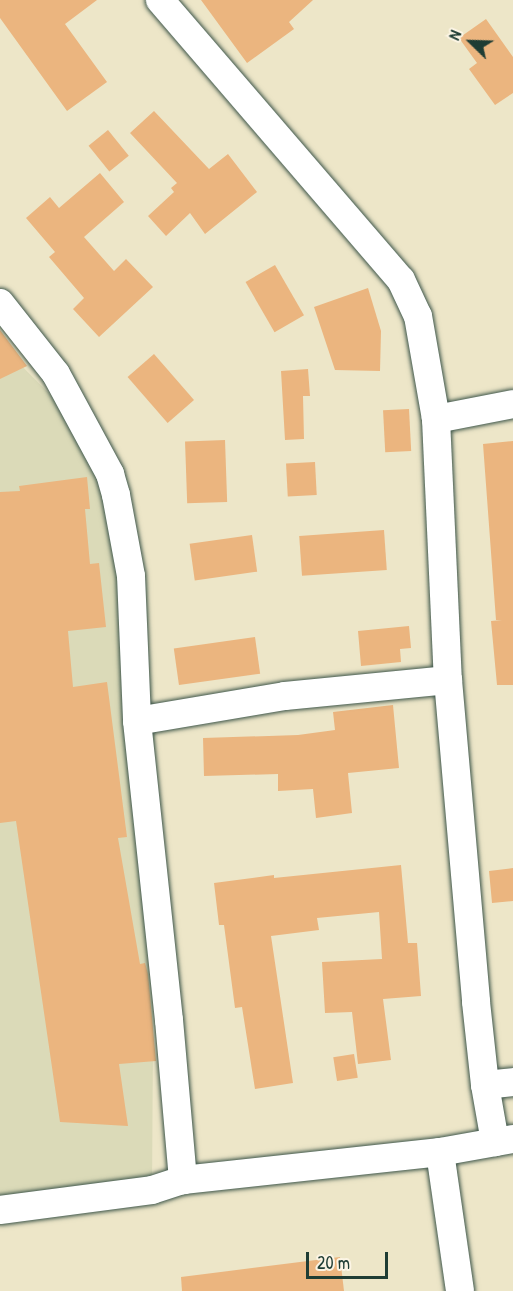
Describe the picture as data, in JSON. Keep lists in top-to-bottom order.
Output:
{
  "scale_bar": "20 m",
  "north": "top left"
}
